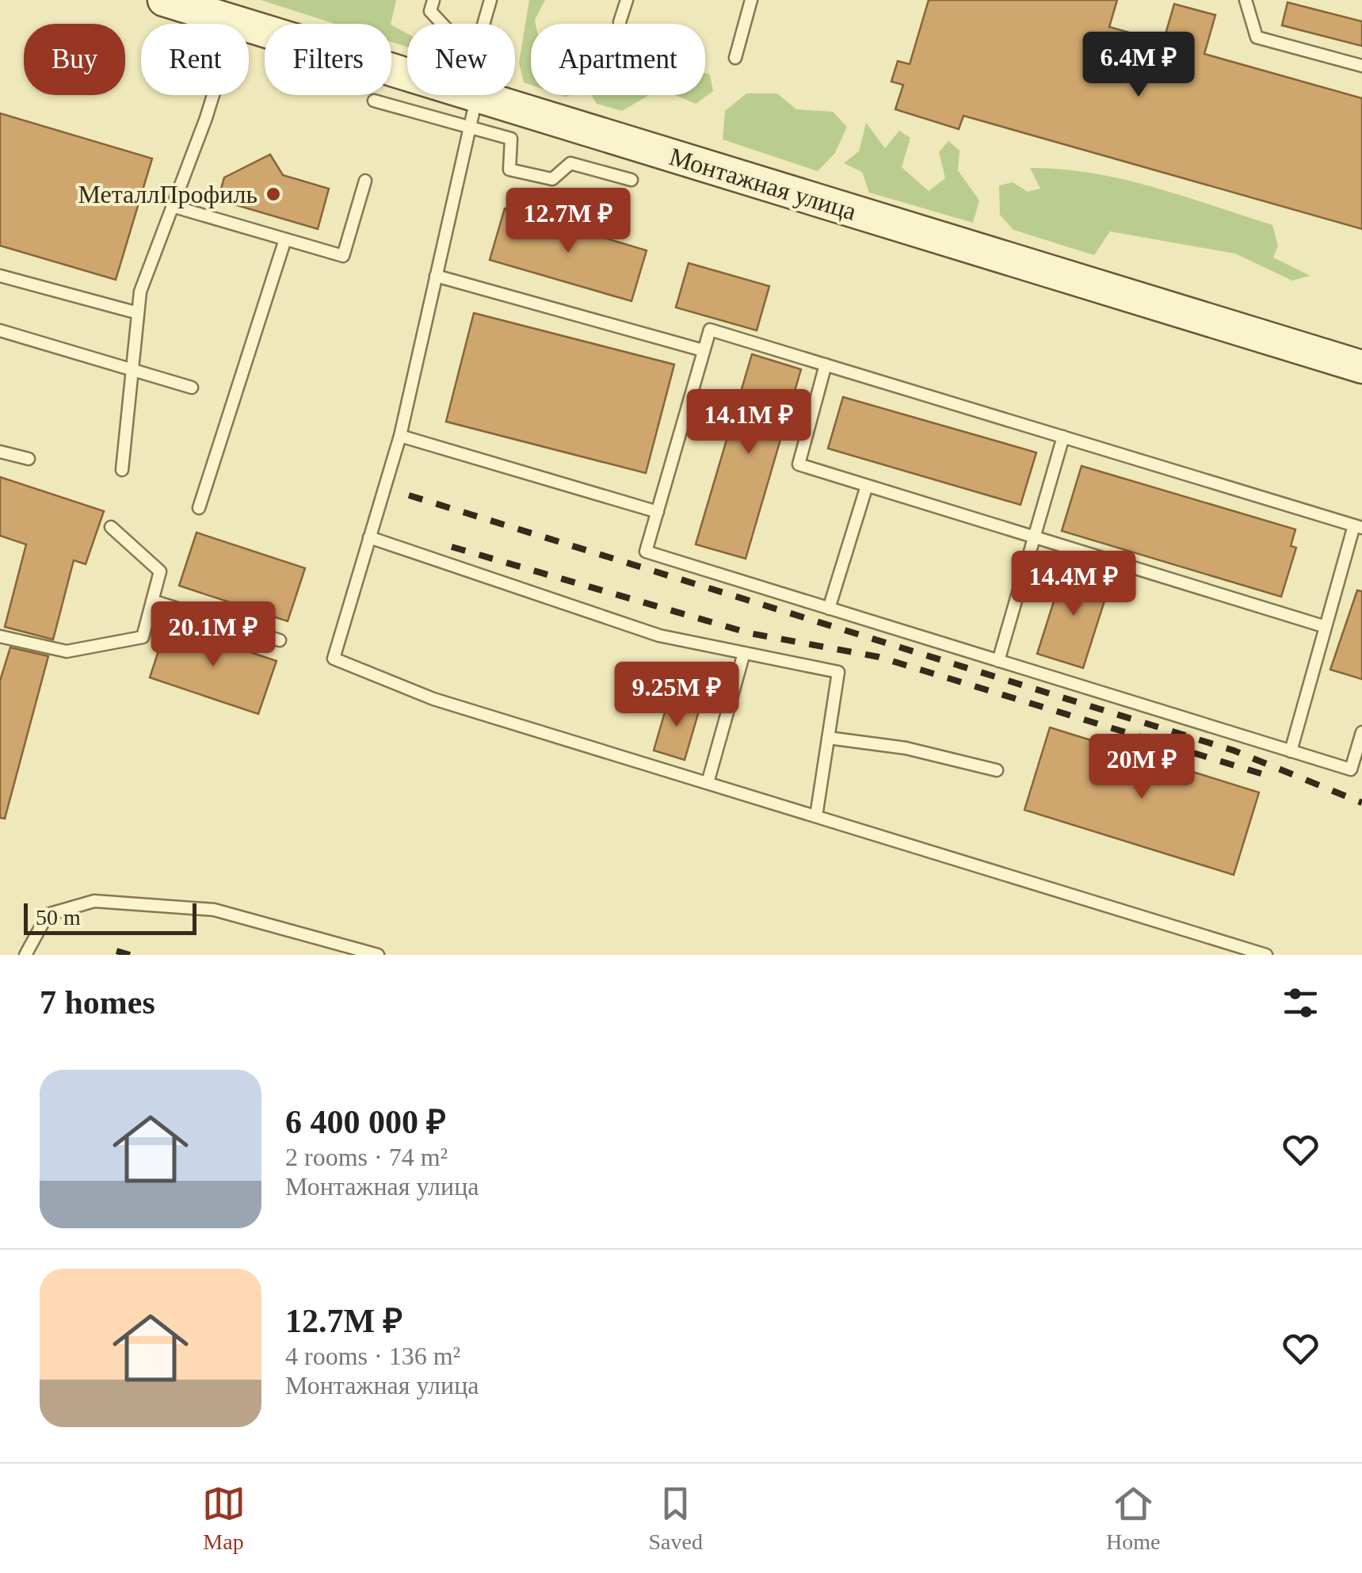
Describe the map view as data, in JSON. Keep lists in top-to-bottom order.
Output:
{
  "streets": {
    "street": ["Монтажная улица"]
  },
  "places": ["МеталлПрофиль"],
  "scale_bar": "50 m",
  "page": {
    "chip": [
      "Buy",
      "Rent",
      "Filters",
      "New",
      "Apartment"
    ],
    "price": [
      "6.4M ₽",
      "12.7M ₽",
      "14.1M ₽",
      "14.4M ₽",
      "20.1M ₽",
      "9.25M ₽",
      "20M ₽"
    ],
    "scale": "50 m",
    "heading": "7 homes",
    "list": [
      {
        "name": "6 400 000 ₽",
        "note": "2 rooms · 74 m² · Монтажная улица"
      },
      {
        "name": "12.7M ₽",
        "note": "4 rooms · 136 m² · Монтажная улица"
      }
    ],
    "tabs": ["Map", "Saved", "Home"]
  }
}
